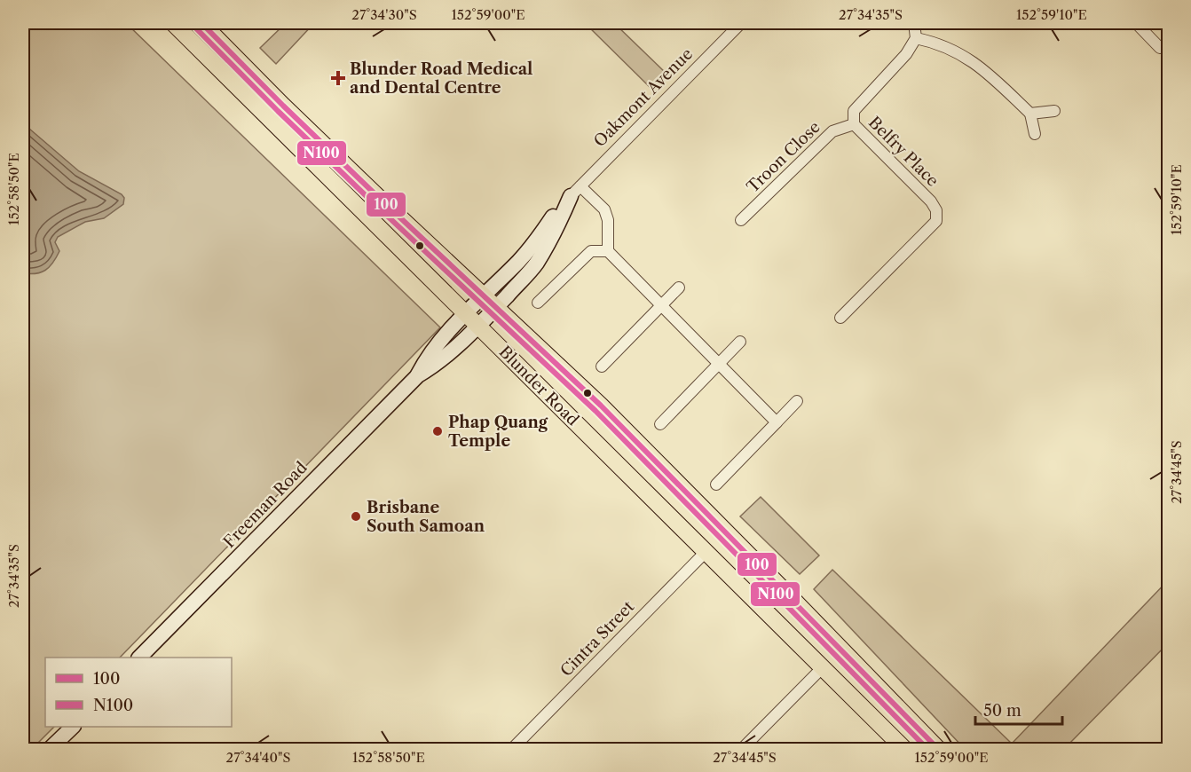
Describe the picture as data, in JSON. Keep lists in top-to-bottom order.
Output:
{
  "streets": {
    "main road": ["Blunder Road"],
    "street": [
      "Oakmont Avenue",
      "Belfry Place",
      "Troon Close",
      "Freeman Road",
      "Cintra Street"
    ]
  },
  "crossings": [
    ["Oakmont Avenue", "Blunder Road"],
    ["Oakmont Avenue", "Freeman Road"],
    ["Belfry Place", "Troon Close"],
    ["Blunder Road", "Freeman Road"],
    ["Blunder Road", "Cintra Street"]
  ],
  "places": {
    "health": ["Blunder Road Medical and Dental Centre"],
    "other": ["Phap Quang Temple", "Brisbane South Samoan"]
  },
  "lines": ["transit line 100", "transit line N100"],
  "legend": ["100", "N100"],
  "scale_bar": "50 m",
  "coordinates": [
    "27°34'30\"S",
    "152°59'00\"E",
    "27°34'35\"S",
    "152°59'10\"E",
    "152°58'50\"E",
    "27°34'45\"S",
    "27°34'40\"S"
  ]
}
